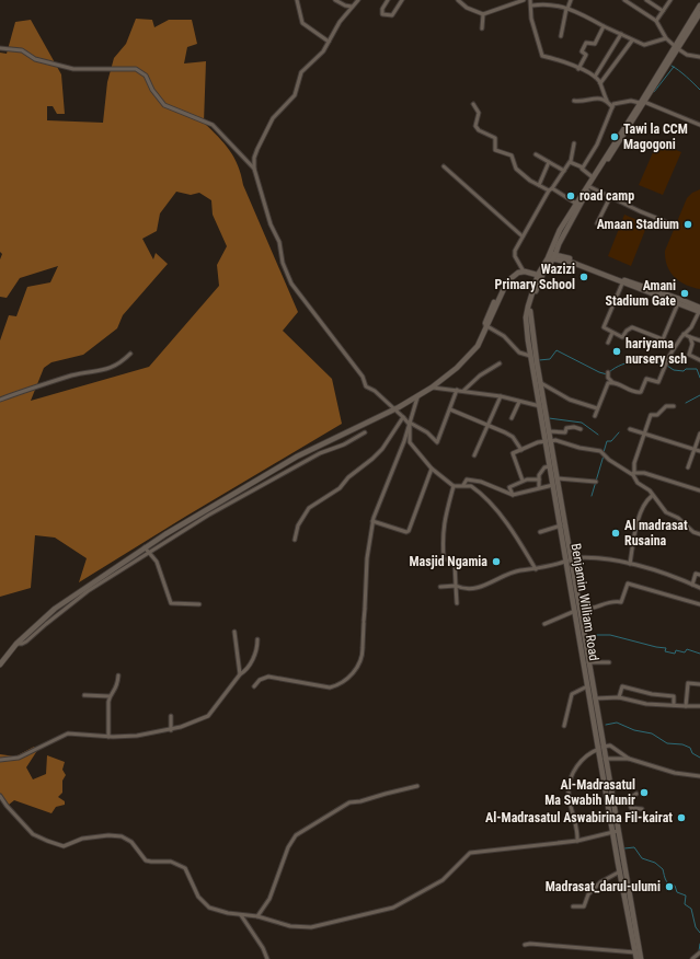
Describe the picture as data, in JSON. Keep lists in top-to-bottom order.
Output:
{
  "streets": {
    "main road": ["Benjamin William Road"]
  },
  "places": [
    "Tawi la CCM Magogoni",
    "road camp",
    "Amaan Stadium",
    "Wazizi Primary School",
    "Amani Stadium Gate",
    "hariyama nursery sch",
    "Al madrasat Rusaina",
    "Masjid Ngamia",
    "Al-Madrasatul Ma Swabih Munir",
    "Al-Madrasatul Aswabirina Fil-kairat",
    "Madrasat_darul-ulumi"
  ]
}
